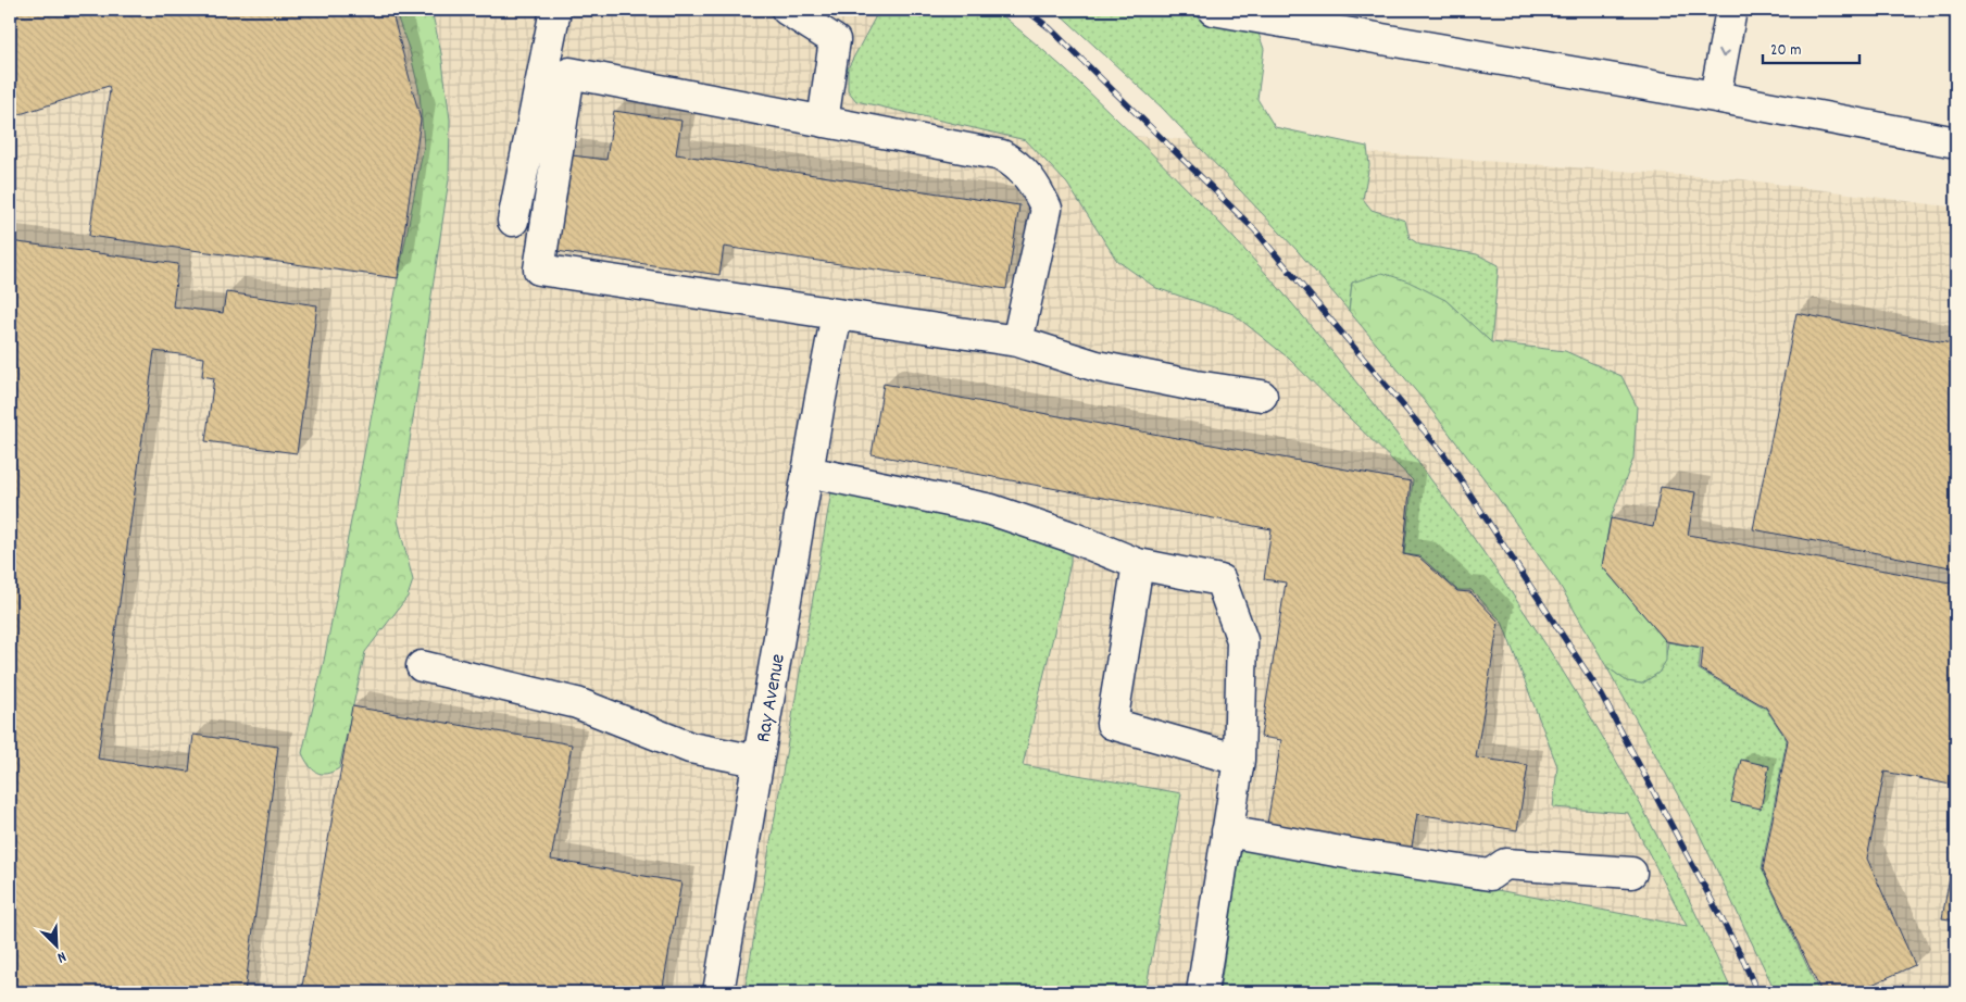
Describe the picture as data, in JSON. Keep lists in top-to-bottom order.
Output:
{
  "streets": {
    "street": ["Ray Avenue"]
  },
  "scale_bar": "20 m",
  "north": "bottom right"
}
